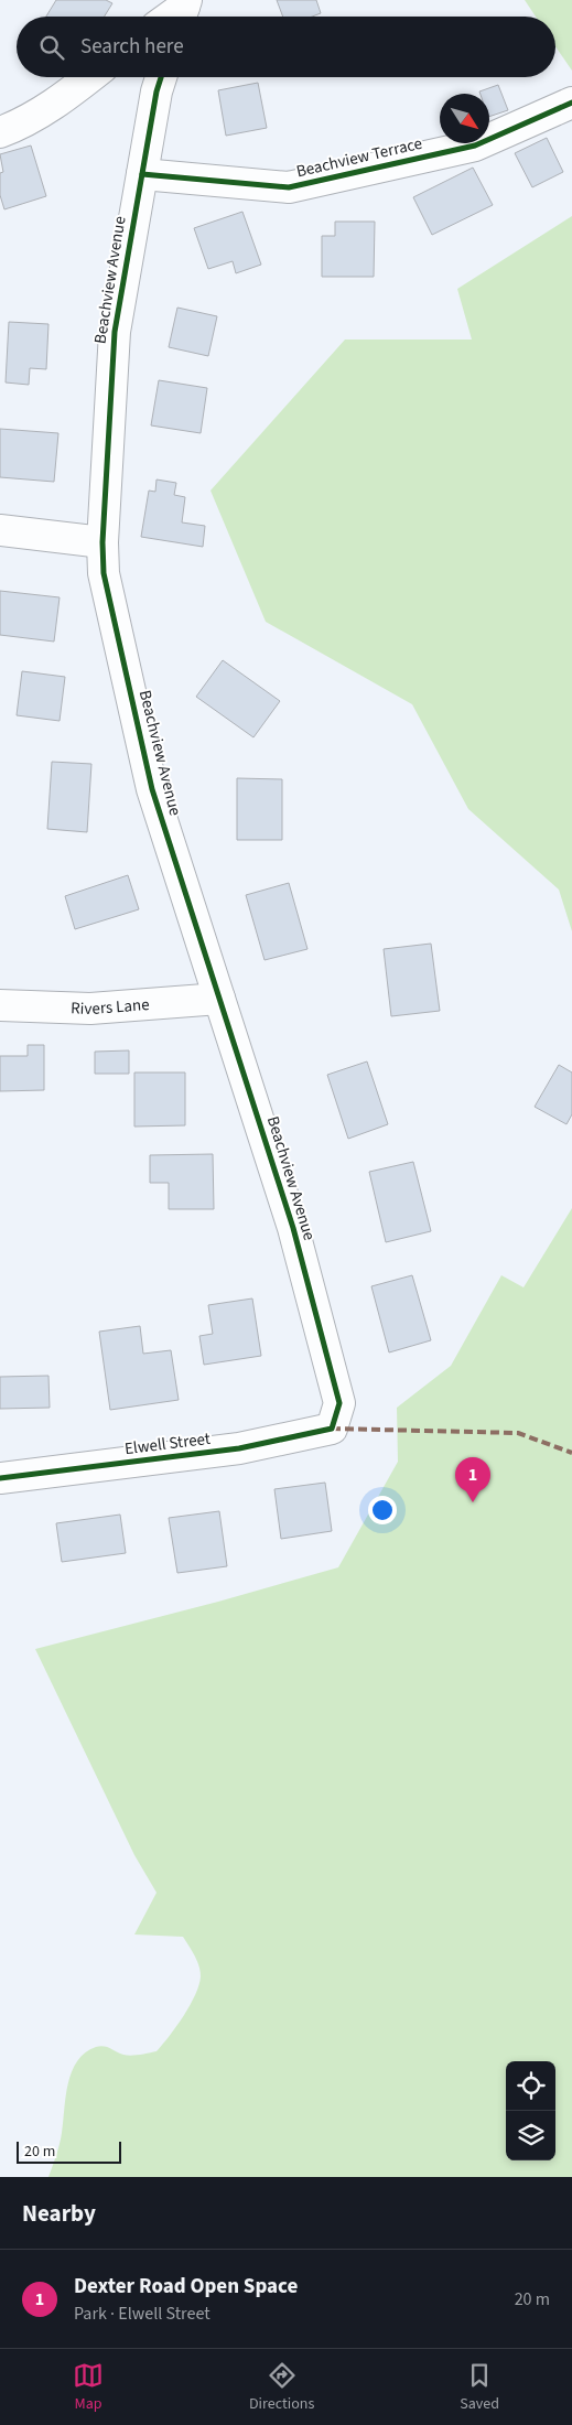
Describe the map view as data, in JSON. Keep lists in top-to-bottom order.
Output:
{
  "streets": {
    "street": [
      "Beachview Terrace",
      "Beachview Avenue",
      "Rivers Lane",
      "Elwell Street"
    ]
  },
  "crossings": [
    ["Beachview Terrace", "Beachview Avenue"],
    ["Beachview Avenue", "Rivers Lane"],
    ["Beachview Avenue", "Elwell Street"]
  ],
  "scale_bar": "20 m",
  "north": "bottom right",
  "page": {
    "search": "Search here",
    "pins": "1",
    "scale": "20 m",
    "heading": "Nearby",
    "list": [
      {
        "mark": "1",
        "name": "Dexter Road Open Space",
        "note": "Park · Elwell Street",
        "value": "20 m"
      }
    ],
    "nav": ["Map", "Directions", "Saved"]
  }
}
